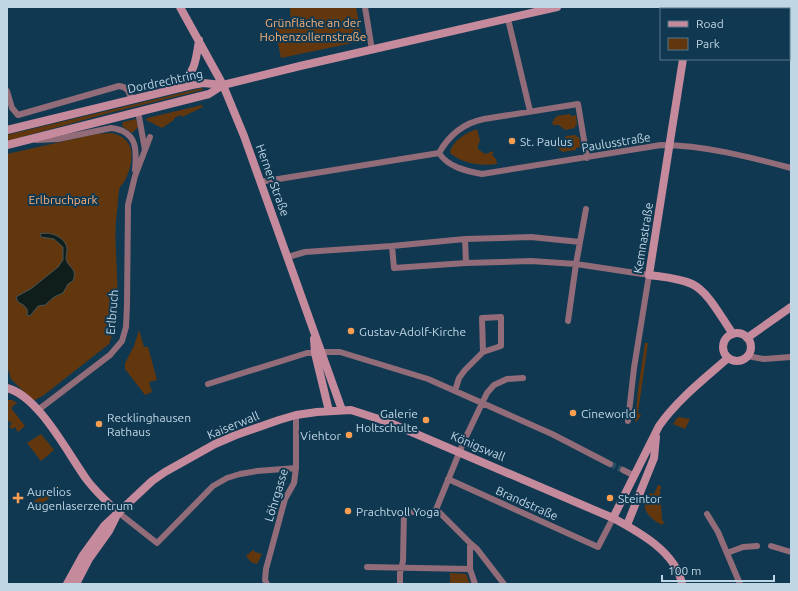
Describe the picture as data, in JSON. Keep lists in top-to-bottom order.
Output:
{
  "streets": {
    "main road": [
      "Dordrechtring",
      "Herner Straße",
      "Kemnastraße",
      "Kaiserwall",
      "Königswall"
    ],
    "street": [
      "Paulusstraße",
      "Erlbruch",
      "Löhrgasse",
      "Brandstraße"
    ]
  },
  "crossings": [
    ["Dordrechtring", "Herner Straße"],
    ["Dordrechtring", "Erlbruch"],
    ["Paulusstraße", "Kemnastraße"],
    ["Herner Straße", "Kaiserwall"],
    ["Herner Straße", "Königswall"],
    ["Kaiserwall", "Königswall"],
    ["Kaiserwall", "Löhrgasse"],
    ["Königswall", "Brandstraße"]
  ],
  "parks": ["Grünfläche an der Hohenzollernstraße", "Erlbruchpark"],
  "places": {
    "other": [
      "St. Paulus",
      "Gustav-Adolf-Kirche",
      "Cineworld",
      "Galerie Holtschulte",
      "Recklinghausen Rathaus",
      "Viehtor",
      "Steintor",
      "Prachtvoll Yoga"
    ],
    "health": ["Aurelios Augenlaserzentrum"]
  },
  "legend": ["Road", "Park"],
  "scale_bar": "100 m"
}
